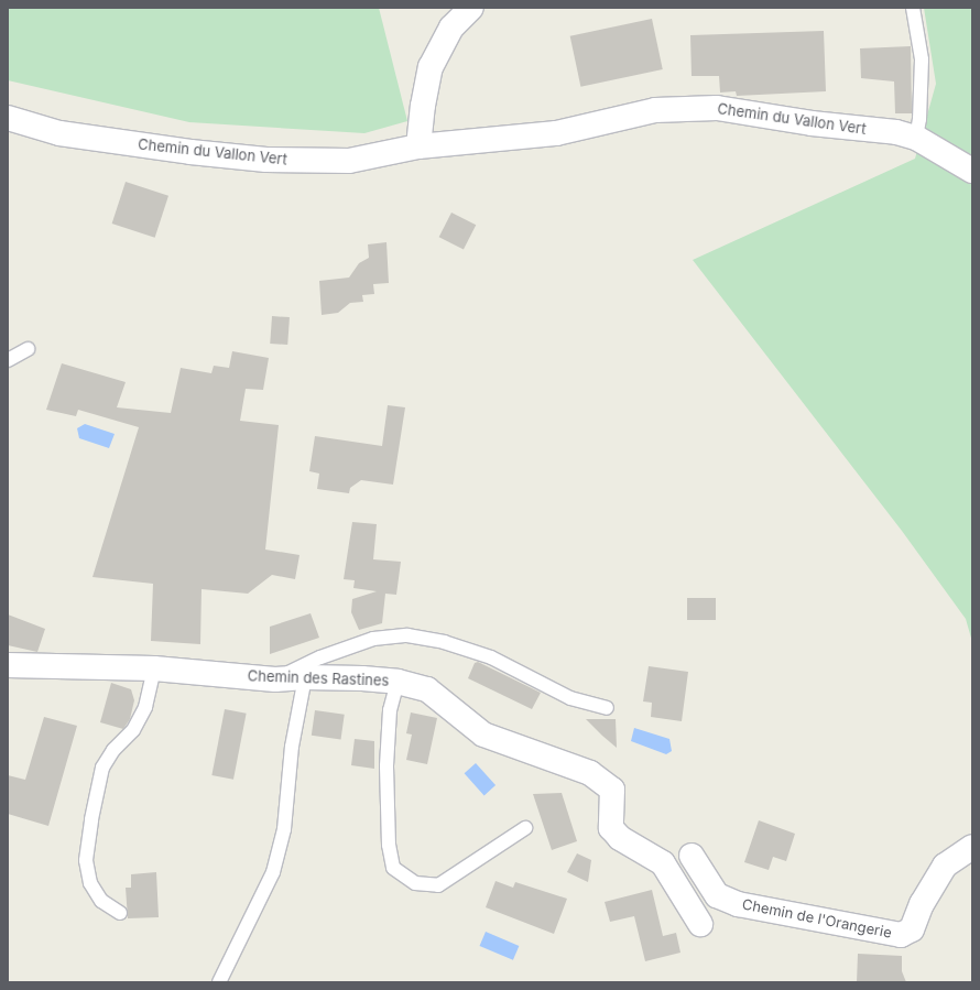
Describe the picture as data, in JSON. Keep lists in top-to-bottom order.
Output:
{
  "streets": {
    "street": ["Chemin du Vallon Vert", "Chemin des Rastines", "Chemin de l'Orangerie"]
  }
}
